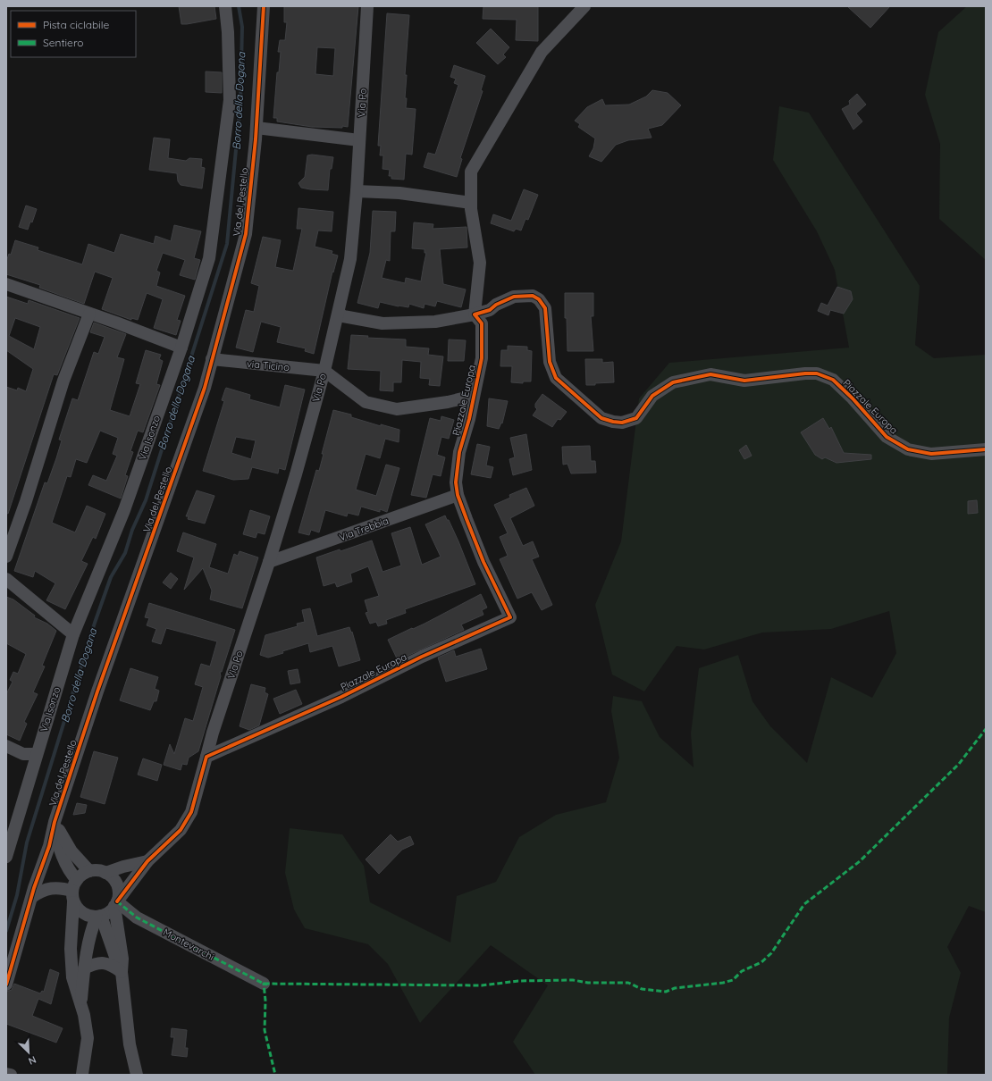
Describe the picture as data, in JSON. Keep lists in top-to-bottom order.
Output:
{
  "streets": {
    "street": [
      "Via Po",
      "Via del Pestello",
      "via Ticino",
      "Piazzale Europa",
      "Via Isonzo",
      "Via Trebbia",
      "Montevarchi"
    ]
  },
  "crossings": [
    ["Via Po", "via Ticino"],
    ["Via Po", "Piazzale Europa"],
    ["Via Po", "Via Trebbia"],
    ["Via del Pestello", "via Ticino"],
    ["Via del Pestello", "Montevarchi"],
    ["Piazzale Europa", "Via Trebbia"]
  ],
  "water": ["Borro della Dogana"],
  "legend": ["Pista ciclabile", "Sentiero"],
  "north": "bottom right"
}
